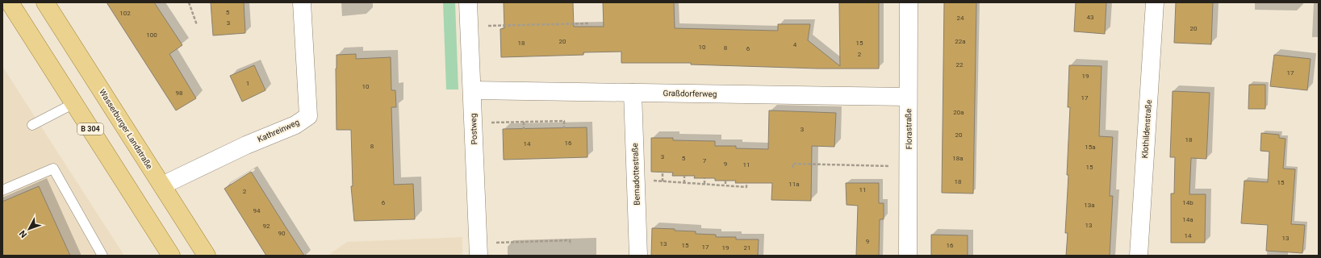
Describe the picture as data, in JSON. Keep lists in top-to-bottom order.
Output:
{
  "streets": {
    "main road": ["B 304", "Wasserburger Landstraße"],
    "street": [
      "Graßdorferweg",
      "Postweg",
      "Florastraße",
      "Klothildenstraße",
      "Kathreinweg",
      "Bernadottestraße"
    ]
  },
  "crossings": [
    ["Graßdorferweg", "Postweg"],
    ["Graßdorferweg", "Florastraße"],
    ["Graßdorferweg", "Bernadottestraße"],
    ["Wasserburger Landstraße", "Kathreinweg"]
  ],
  "house_numbers": [
    "5",
    "102",
    "43",
    "24",
    "3",
    "20",
    "100",
    "20",
    "22a",
    "18",
    "15",
    "4",
    "10",
    "8",
    "6",
    "2",
    "22",
    "17",
    "19",
    "1",
    "10",
    "98",
    "17",
    "20a",
    "3",
    "20",
    "18",
    "16",
    "14",
    "8",
    "15a",
    "3",
    "5",
    "18a",
    "7",
    "9",
    "11",
    "15",
    "18",
    "15",
    "11a",
    "11",
    "2",
    "6",
    "14b",
    "13a",
    "94",
    "14a",
    "13",
    "92",
    "90",
    "14",
    "13",
    "9",
    "13",
    "15",
    "16",
    "17",
    "19",
    "21"
  ],
  "north": "bottom left"
}
